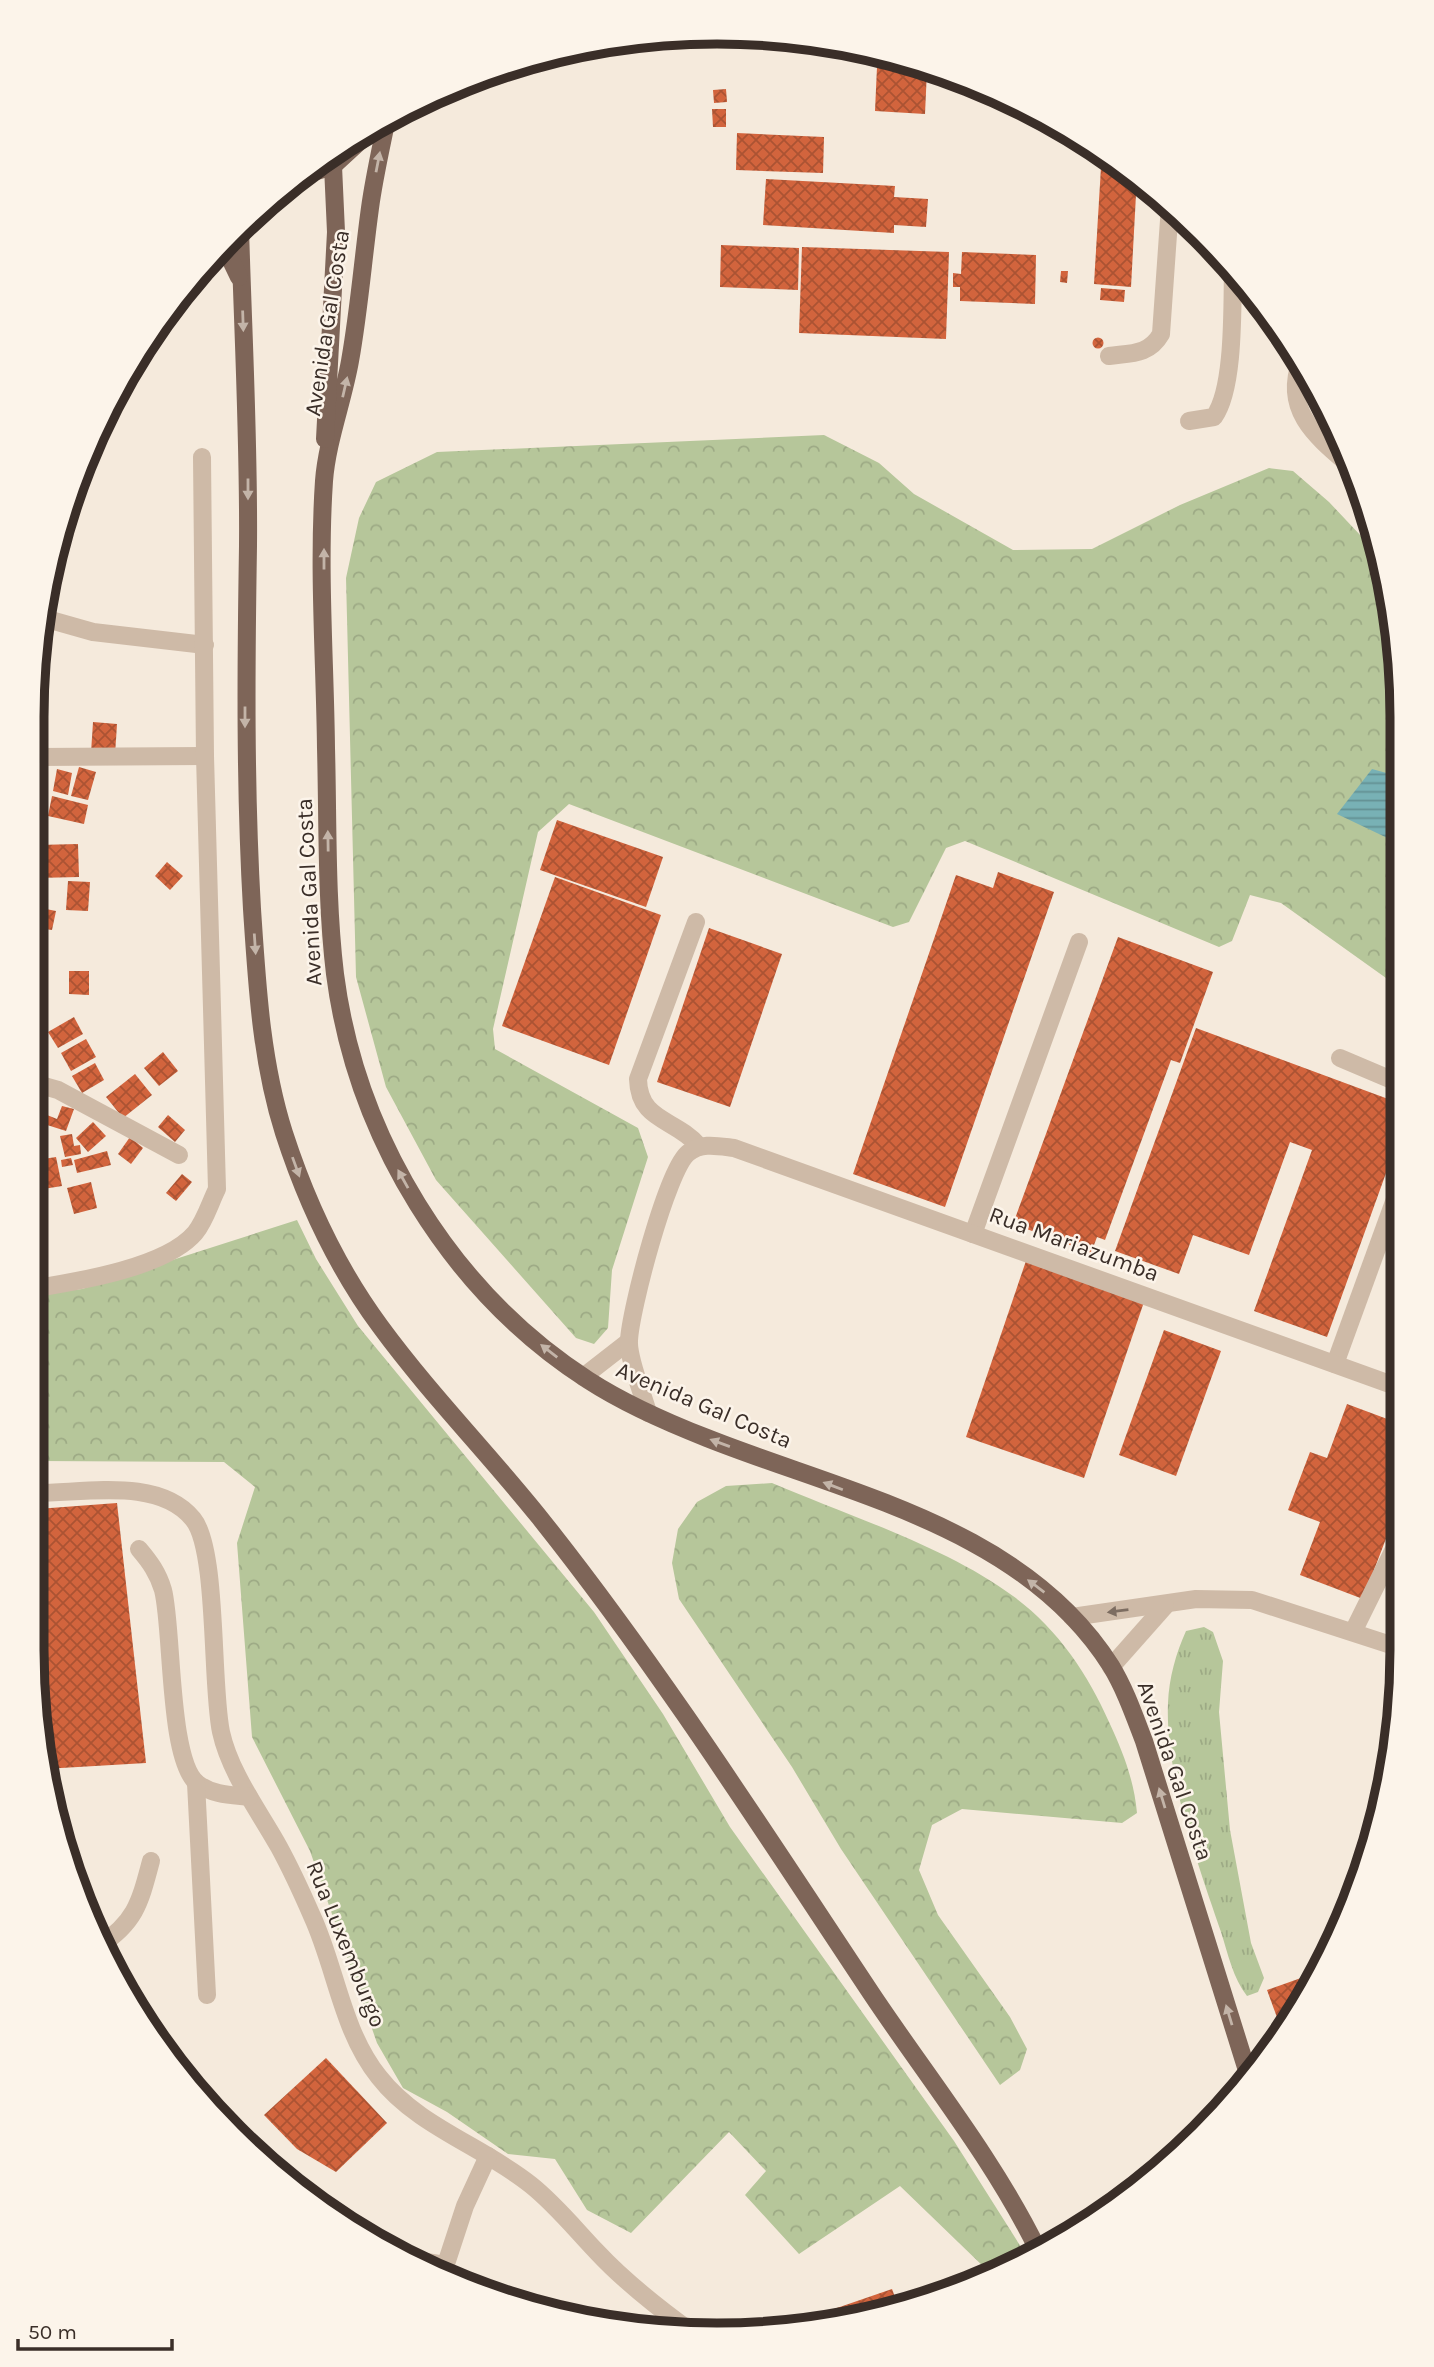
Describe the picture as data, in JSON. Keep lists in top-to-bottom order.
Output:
{
  "streets": {
    "main road": ["Avenida Gal Costa"],
    "street": ["Rua Mariazumba", "Rua Luxemburgo"]
  },
  "scale_bar": "50 m"
}
